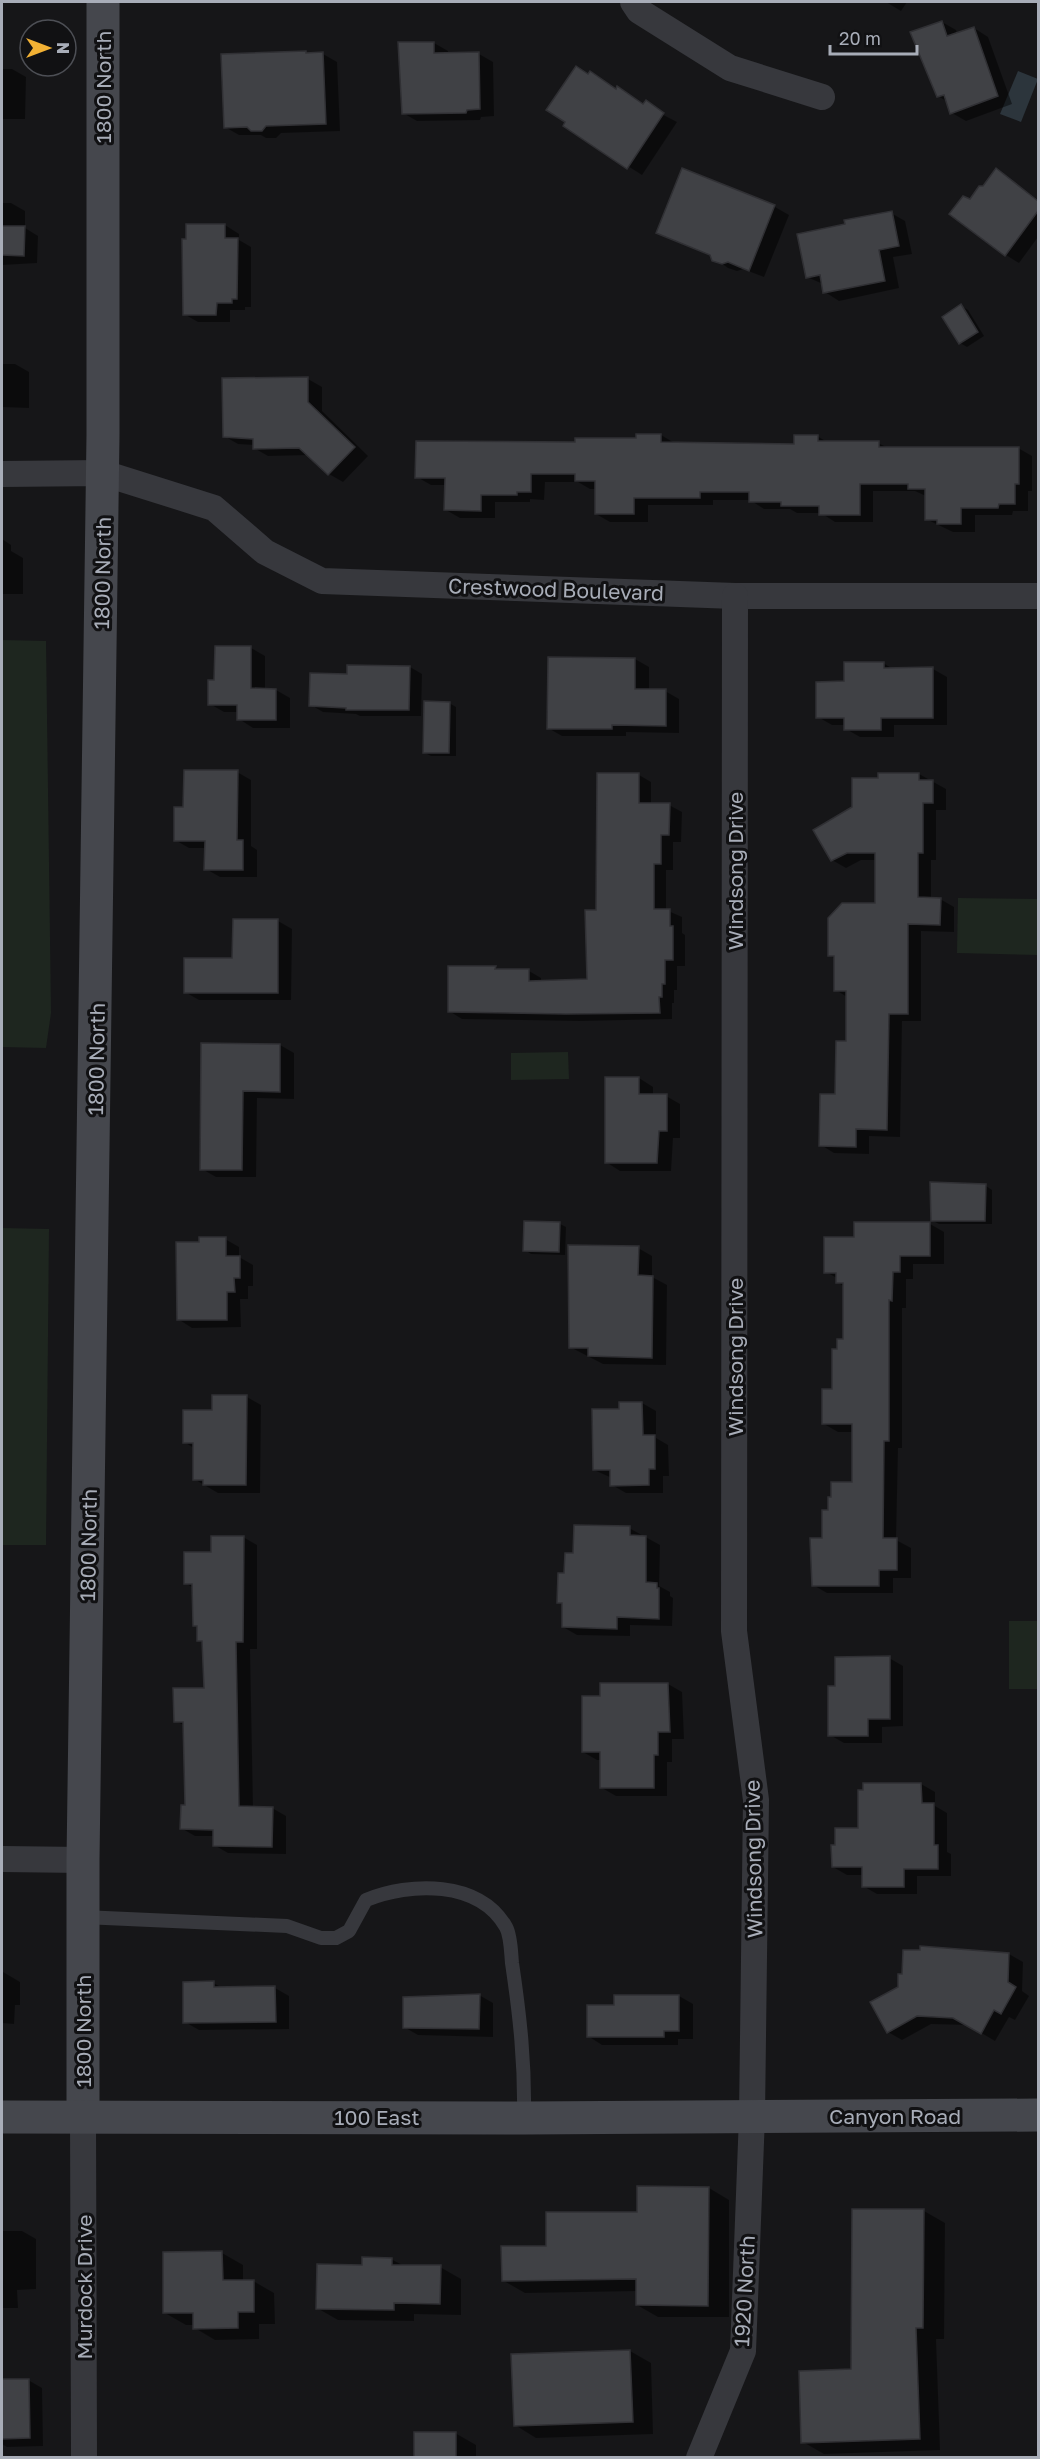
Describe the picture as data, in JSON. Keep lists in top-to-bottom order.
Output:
{
  "streets": {
    "street": [
      "1800 North",
      "Crestwood Boulevard",
      "Windsong Drive",
      "Canyon Road",
      "100 East",
      "Murdock Drive",
      "1920 North"
    ]
  },
  "crossings": [
    ["1800 North", "Crestwood Boulevard"],
    ["1800 North", "100 East"],
    ["1800 North", "Murdock Drive"],
    ["Crestwood Boulevard", "Windsong Drive"],
    ["Windsong Drive", "Canyon Road"],
    ["Windsong Drive", "100 East"],
    ["Windsong Drive", "1920 North"],
    ["Canyon Road", "100 East"],
    ["Canyon Road", "1920 North"],
    ["100 East", "Murdock Drive"],
    ["100 East", "1920 North"]
  ],
  "scale_bar": "20 m",
  "north": "right"
}
